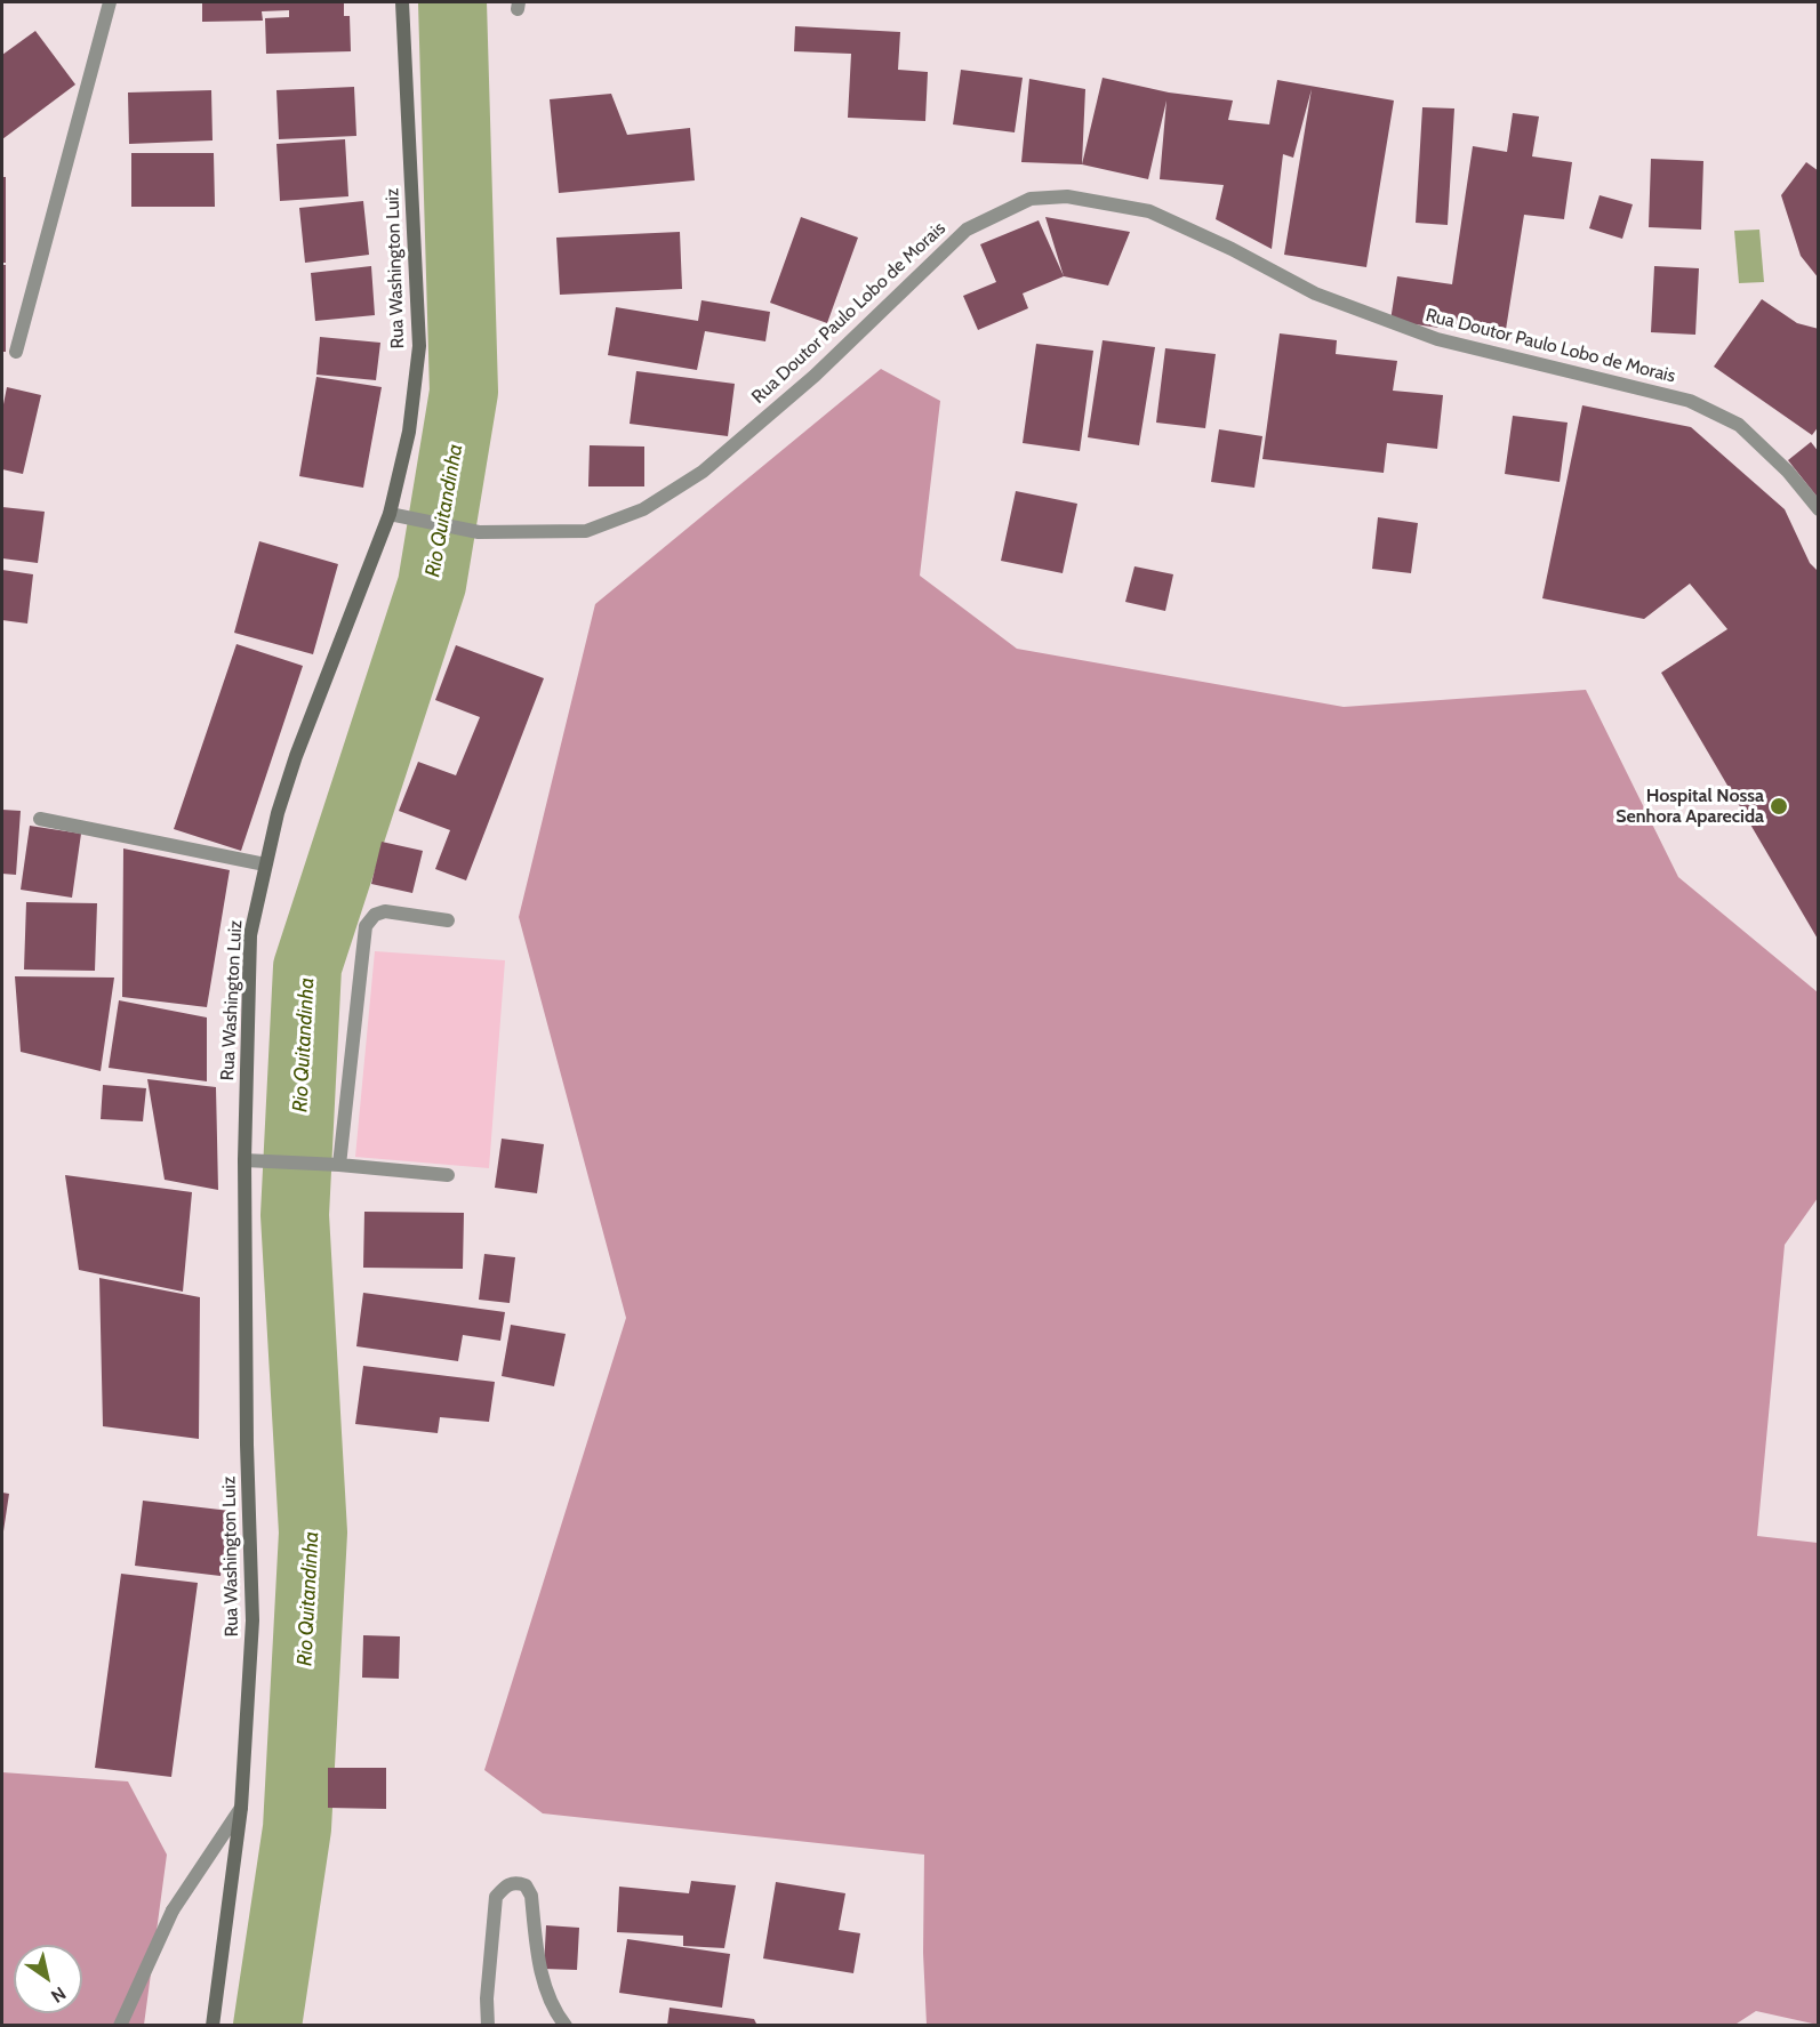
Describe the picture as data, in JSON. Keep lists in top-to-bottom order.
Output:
{
  "streets": {
    "main road": ["Rua Washington Luiz"],
    "street": ["Rua Doutor Paulo Lobo de Morais"]
  },
  "crossings": [
    ["Rua Washington Luiz", "Rua Doutor Paulo Lobo de Morais"]
  ],
  "water": ["Rio Quitandinha"],
  "places": ["Hospital Nossa Senhora Aparecida"],
  "north": "bottom right"
}
